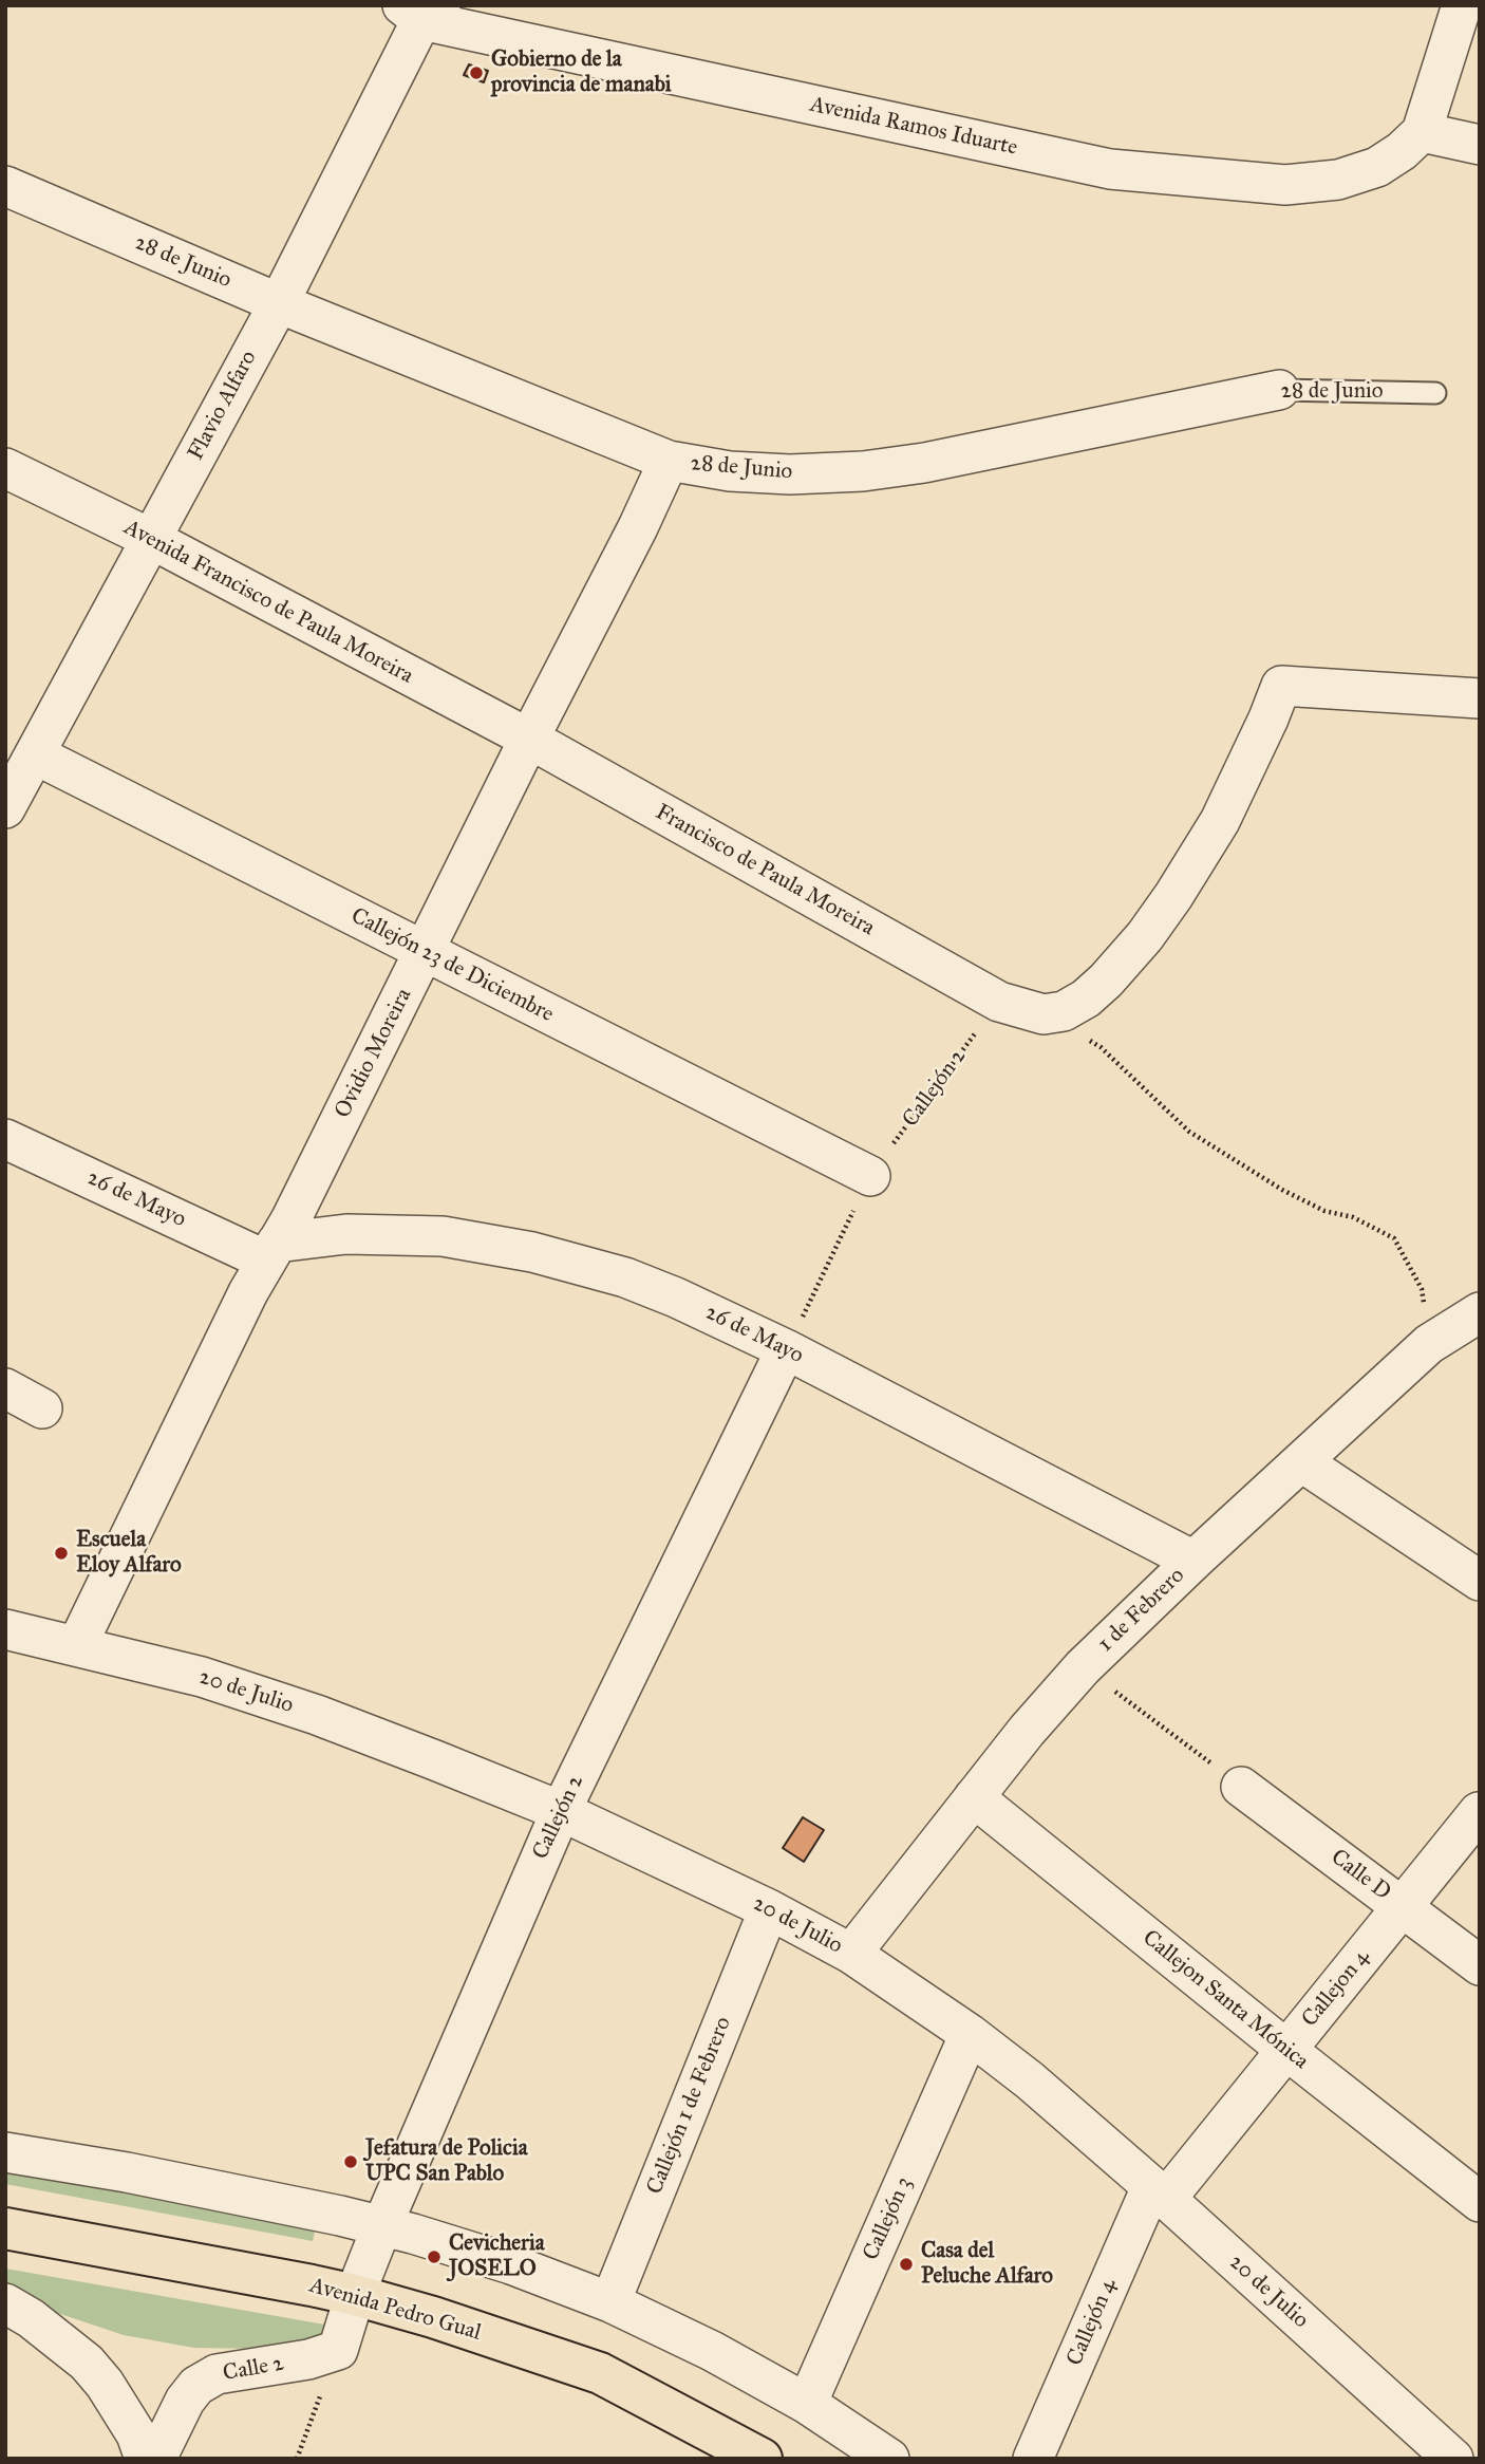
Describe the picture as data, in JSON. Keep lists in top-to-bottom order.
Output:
{
  "streets": {
    "highway": ["Avenida Pedro Gual"],
    "street": [
      "Avenida Ramos Iduarte",
      "28 de Junio",
      "Flavio Alfaro",
      "Avenida Francisco de Paula Moreira",
      "Francisco de Paula Moreira",
      "Callejón 23 de Diciembre",
      "Ovidio Moreira",
      "Callejón 2",
      "26 de Mayo",
      "1 de Febrero",
      "20 de Julio",
      "Calle D",
      "Callejon 4",
      "Callejon Santa Mónica",
      "Callejón 1 de Febrero",
      "Callejón 3",
      "Callejón 4",
      "Calle 2"
    ]
  },
  "crossings": [
    ["Avenida Ramos Iduarte", "Flavio Alfaro"],
    ["28 de Junio", "Flavio Alfaro"],
    ["28 de Junio", "Ovidio Moreira"],
    ["Flavio Alfaro", "Avenida Francisco de Paula Moreira"],
    ["Flavio Alfaro", "Callejón 23 de Diciembre"],
    ["Avenida Francisco de Paula Moreira", "Francisco de Paula Moreira"],
    ["Avenida Francisco de Paula Moreira", "Ovidio Moreira"],
    ["Francisco de Paula Moreira", "Ovidio Moreira"],
    ["Francisco de Paula Moreira", "Callejón 2"],
    ["Callejón 23 de Diciembre", "Ovidio Moreira"],
    ["Callejón 23 de Diciembre", "Callejón 2"],
    ["Ovidio Moreira", "26 de Mayo"],
    ["Ovidio Moreira", "20 de Julio"],
    ["Callejón 2", "26 de Mayo"],
    ["Callejón 2", "20 de Julio"],
    ["Callejón 2", "Avenida Pedro Gual"],
    ["26 de Mayo", "1 de Febrero"],
    ["1 de Febrero", "20 de Julio"],
    ["1 de Febrero", "Callejon Santa Mónica"],
    ["20 de Julio", "Callejon 4"],
    ["20 de Julio", "Callejón 1 de Febrero"],
    ["20 de Julio", "Callejón 3"],
    ["20 de Julio", "Callejón 4"],
    ["Calle D", "Callejon 4"],
    ["Callejon 4", "Callejon Santa Mónica"],
    ["Callejon 4", "Callejón 4"]
  ],
  "places": [
    "Gobierno de la provincia de manabi",
    "Escuela Eloy Alfaro",
    "Jefatura de Policia UPC San Pablo",
    "Cevicheria JOSELO",
    "Casa del Peluche Alfaro"
  ]
}
